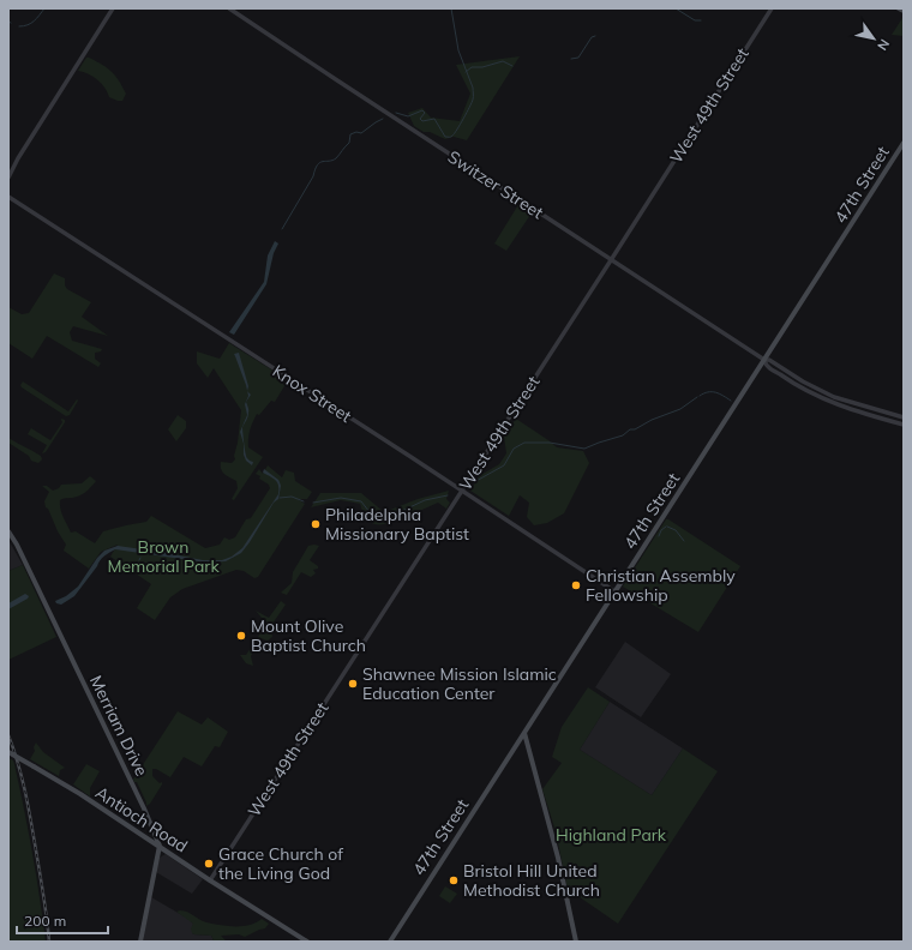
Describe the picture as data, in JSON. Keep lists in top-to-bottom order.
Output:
{
  "streets": {
    "main road": ["47th Street", "Merriam Drive", "Antioch Road"],
    "street": ["West 49th Street", "Switzer Street", "Knox Street"]
  },
  "crossings": [
    ["West 49th Street", "Switzer Street"],
    ["West 49th Street", "Knox Street"],
    ["West 49th Street", "Antioch Road"],
    ["Switzer Street", "47th Street"],
    ["47th Street", "Knox Street"],
    ["Merriam Drive", "Antioch Road"]
  ],
  "parks": ["Brown Memorial Park", "Highland Park"],
  "places": [
    "Philadelphia Missionary Baptist",
    "Christian Assembly Fellowship",
    "Mount Olive Baptist Church",
    "Shawnee Mission Islamic Education Center",
    "Grace Church of the Living God",
    "Bristol Hill United Methodist Church"
  ],
  "scale_bar": "200 m",
  "north": "bottom right"
}
